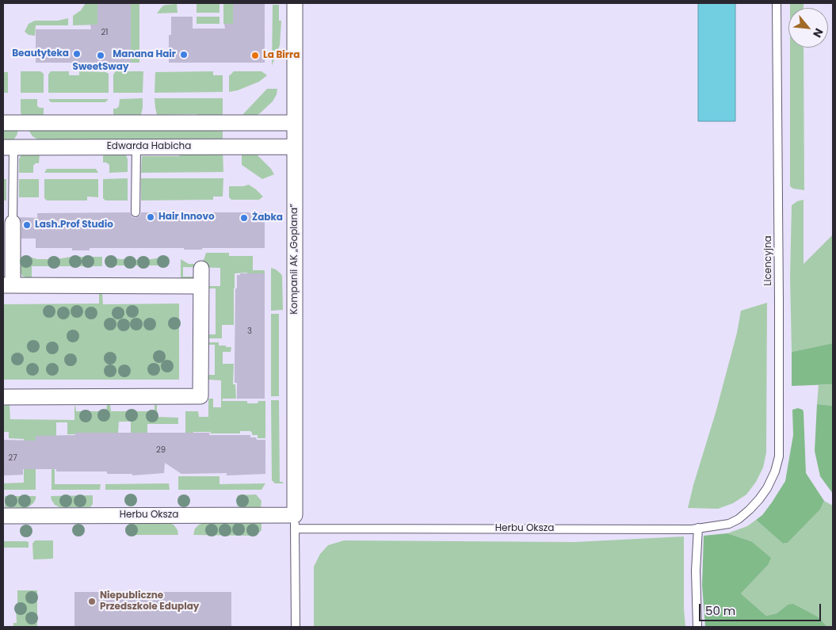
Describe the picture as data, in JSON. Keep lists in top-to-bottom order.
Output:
{
  "streets": {
    "street": ["Edwarda Habicha", "Kompanii AK „Goplana”", "Herbu Oksza"],
    "lane": ["Licencyjna"]
  },
  "crossings": [
    ["Edwarda Habicha", "Kompanii AK „Goplana”"],
    ["Kompanii AK „Goplana”", "Herbu Oksza"],
    ["Licencyjna", "Herbu Oksza"]
  ],
  "places": [
    "Beautyteka",
    "Manana Hair",
    "SweetSway",
    "La Birra",
    "Hair Innovo",
    "Żabka",
    "Lash.Prof Studio",
    "Niepubliczne Przedszkole Eduplay"
  ],
  "house_numbers": [
    "21",
    "3",
    "29",
    "27"
  ],
  "scale_bar": "50 m",
  "north": "bottom right"
}
